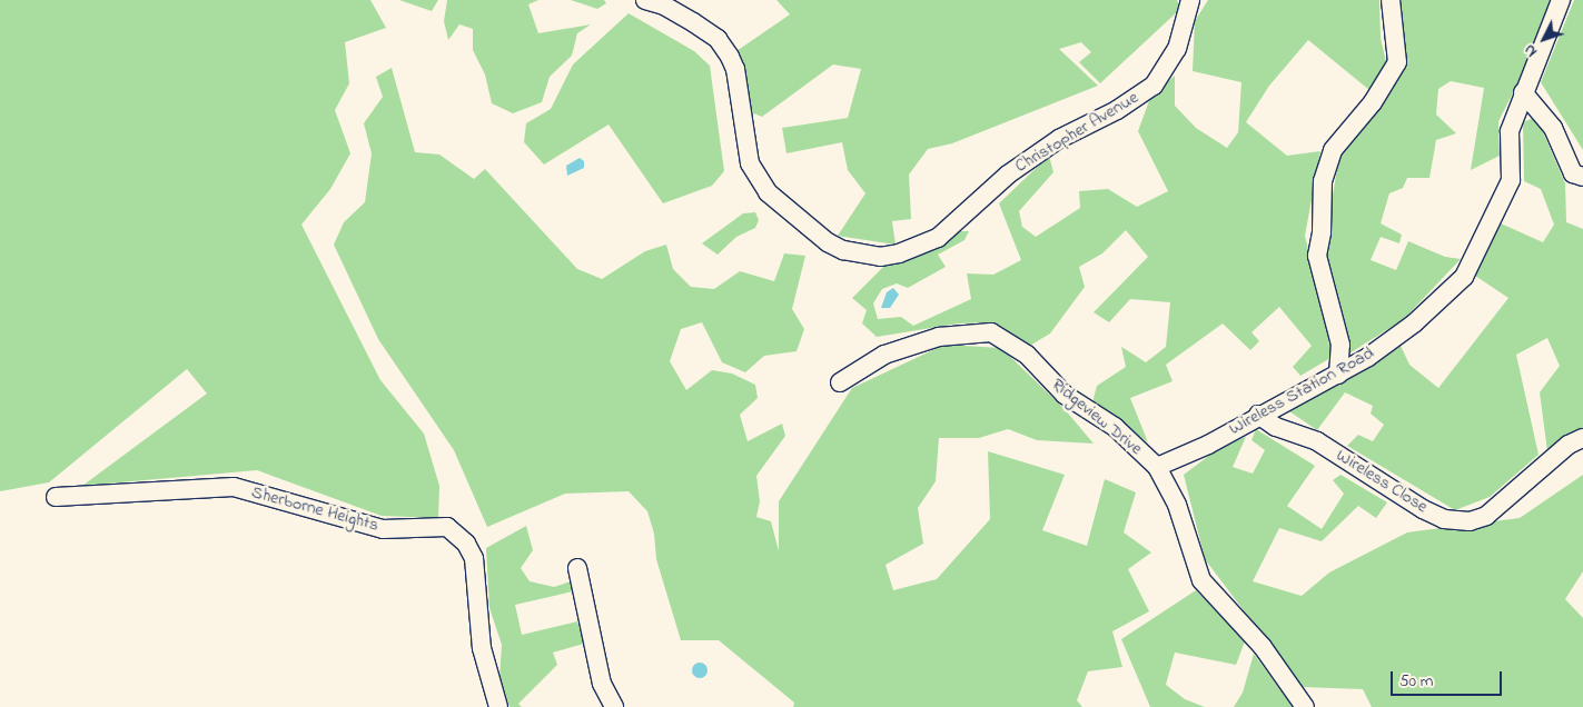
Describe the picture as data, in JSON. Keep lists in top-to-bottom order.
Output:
{
  "streets": {
    "street": [
      "Christopher Avenue",
      "Wireless Station Road",
      "Ridgeview Drive",
      "Wireless Close",
      "Sherborne Heights"
    ]
  },
  "crossings": [
    ["Wireless Station Road", "Ridgeview Drive"],
    ["Wireless Station Road", "Wireless Close"]
  ],
  "scale_bar": "50 m",
  "north": "bottom left"
}
